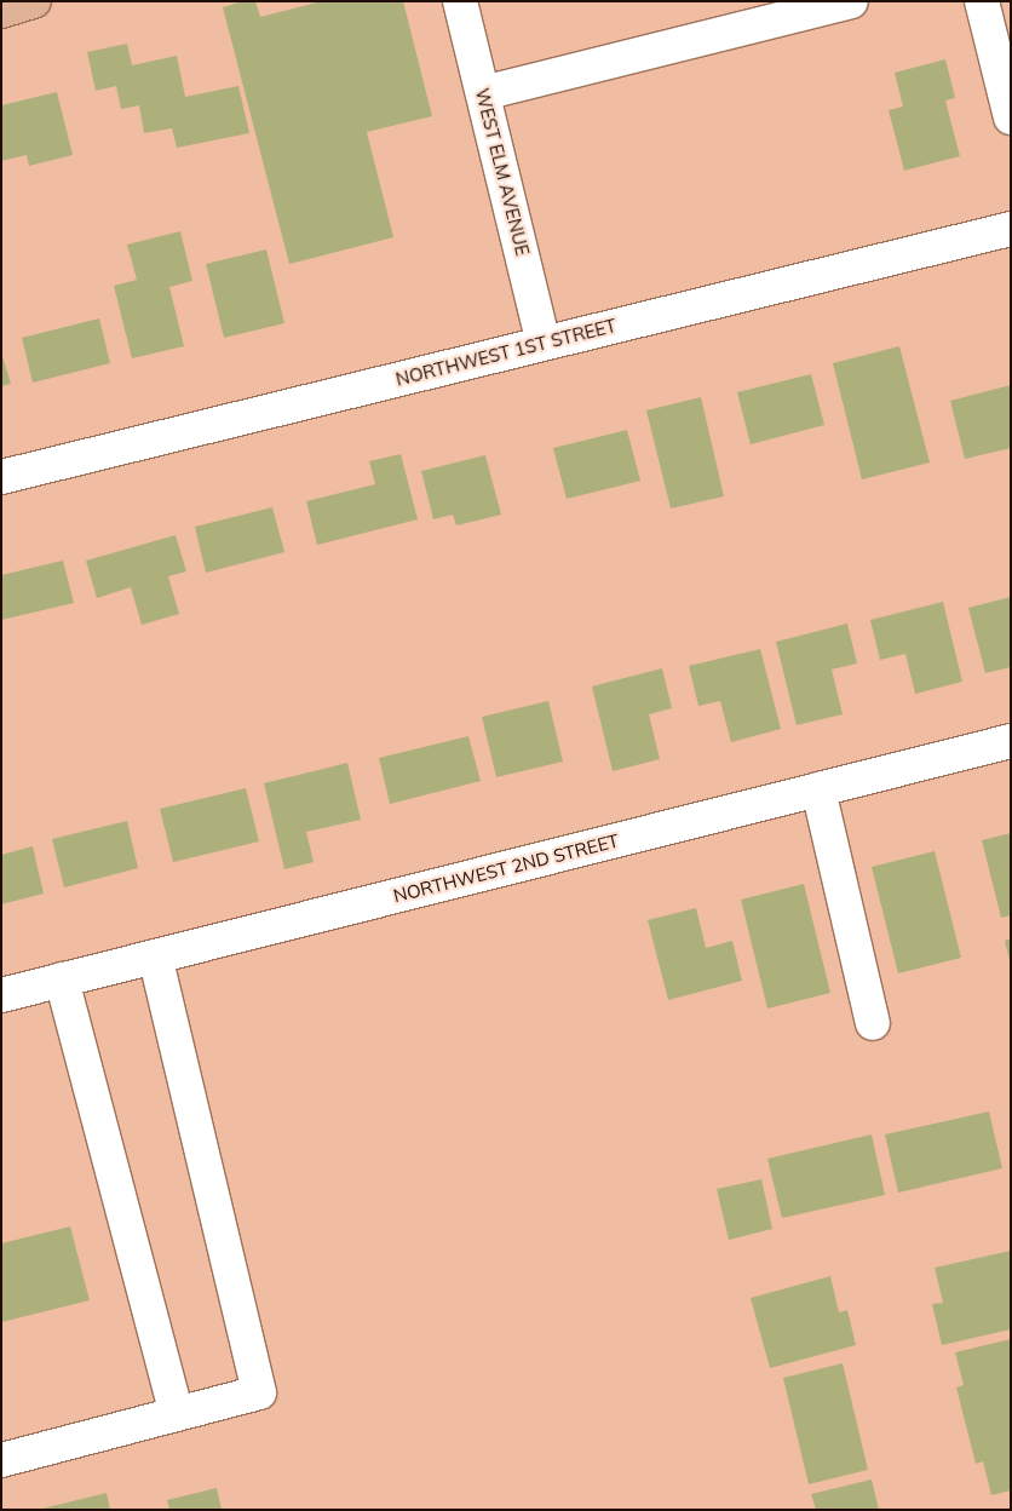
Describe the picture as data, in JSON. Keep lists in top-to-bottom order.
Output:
{
  "streets": {
    "street": ["WEST ELM AVENUE", "NORTHWEST 1ST STREET", "NORTHWEST 2ND STREET"]
  },
  "crossings": [
    ["WEST ELM AVENUE", "NORTHWEST 1ST STREET"]
  ]
}
